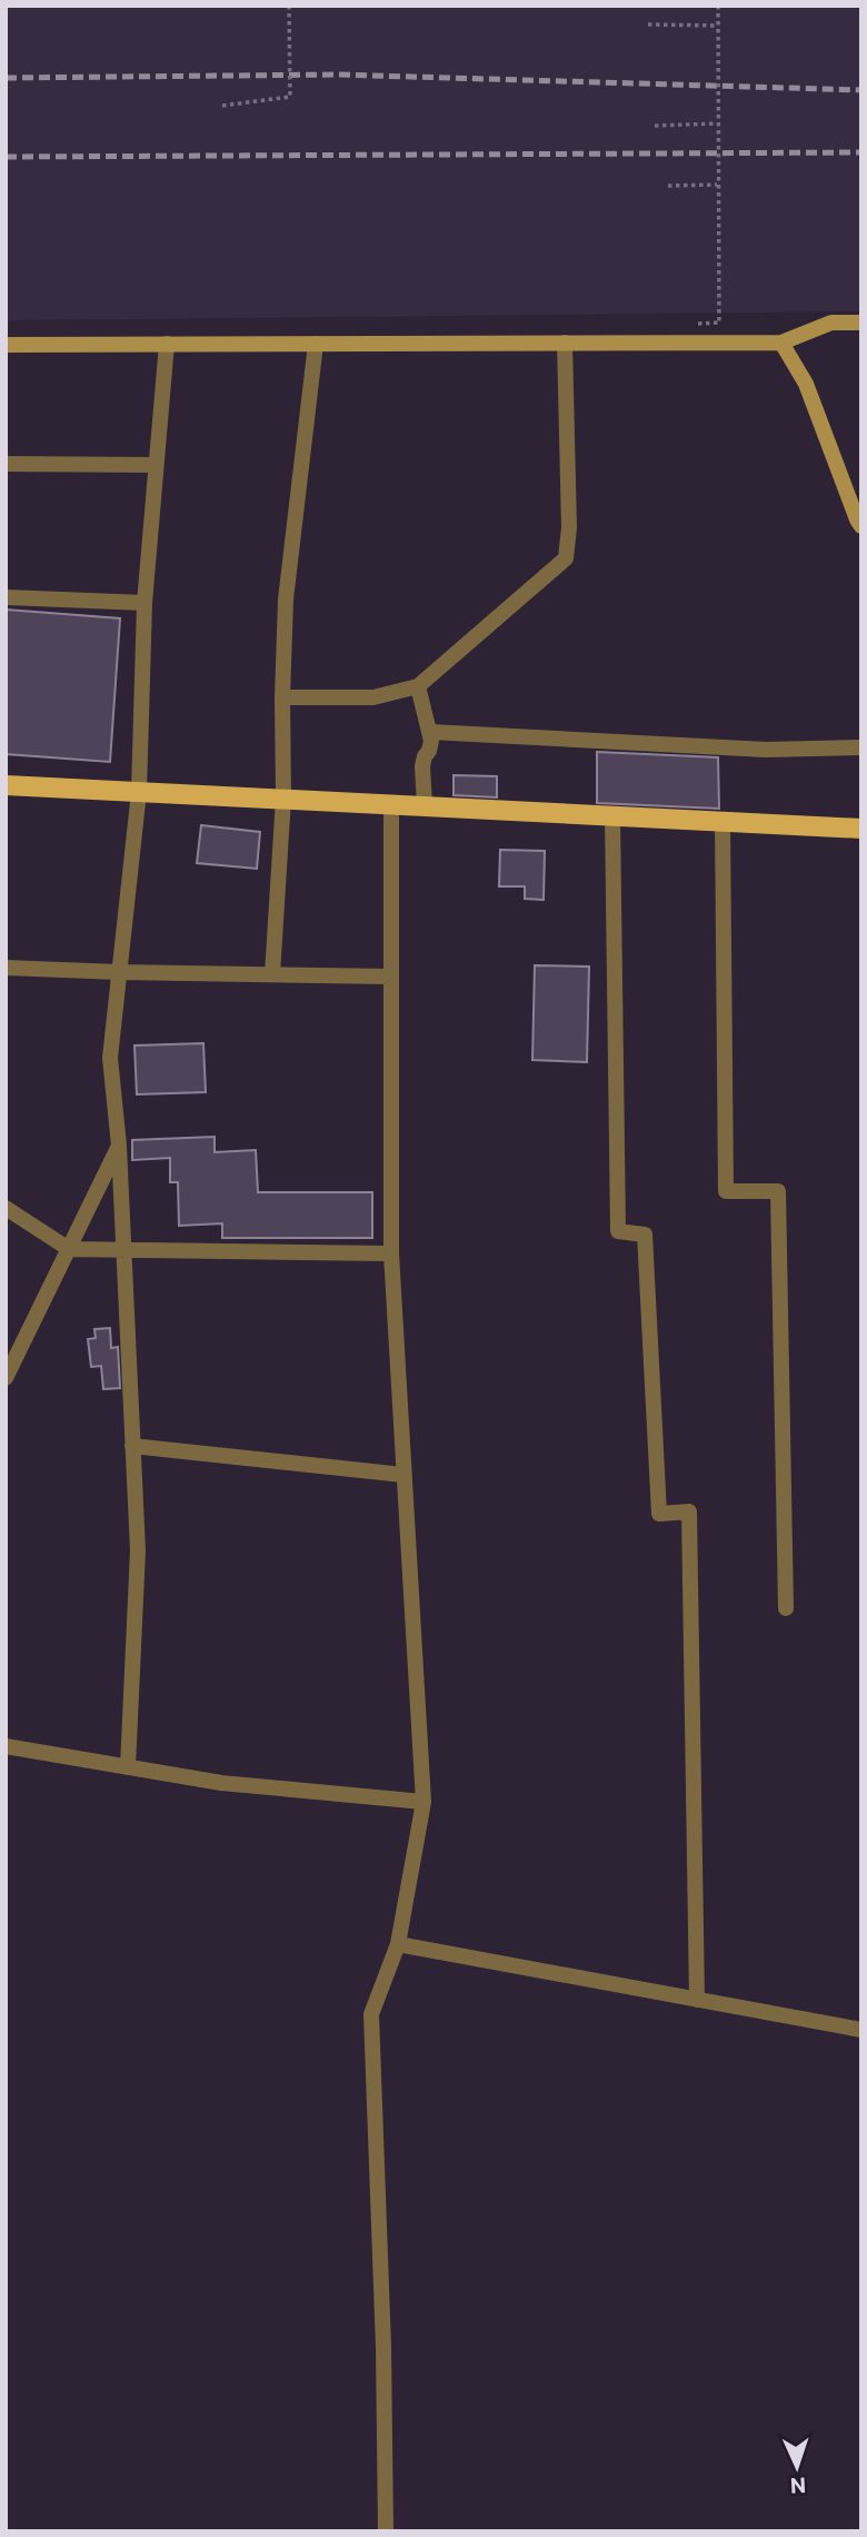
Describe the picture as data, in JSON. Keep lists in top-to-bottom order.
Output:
{
  "north": "bottom"
}
